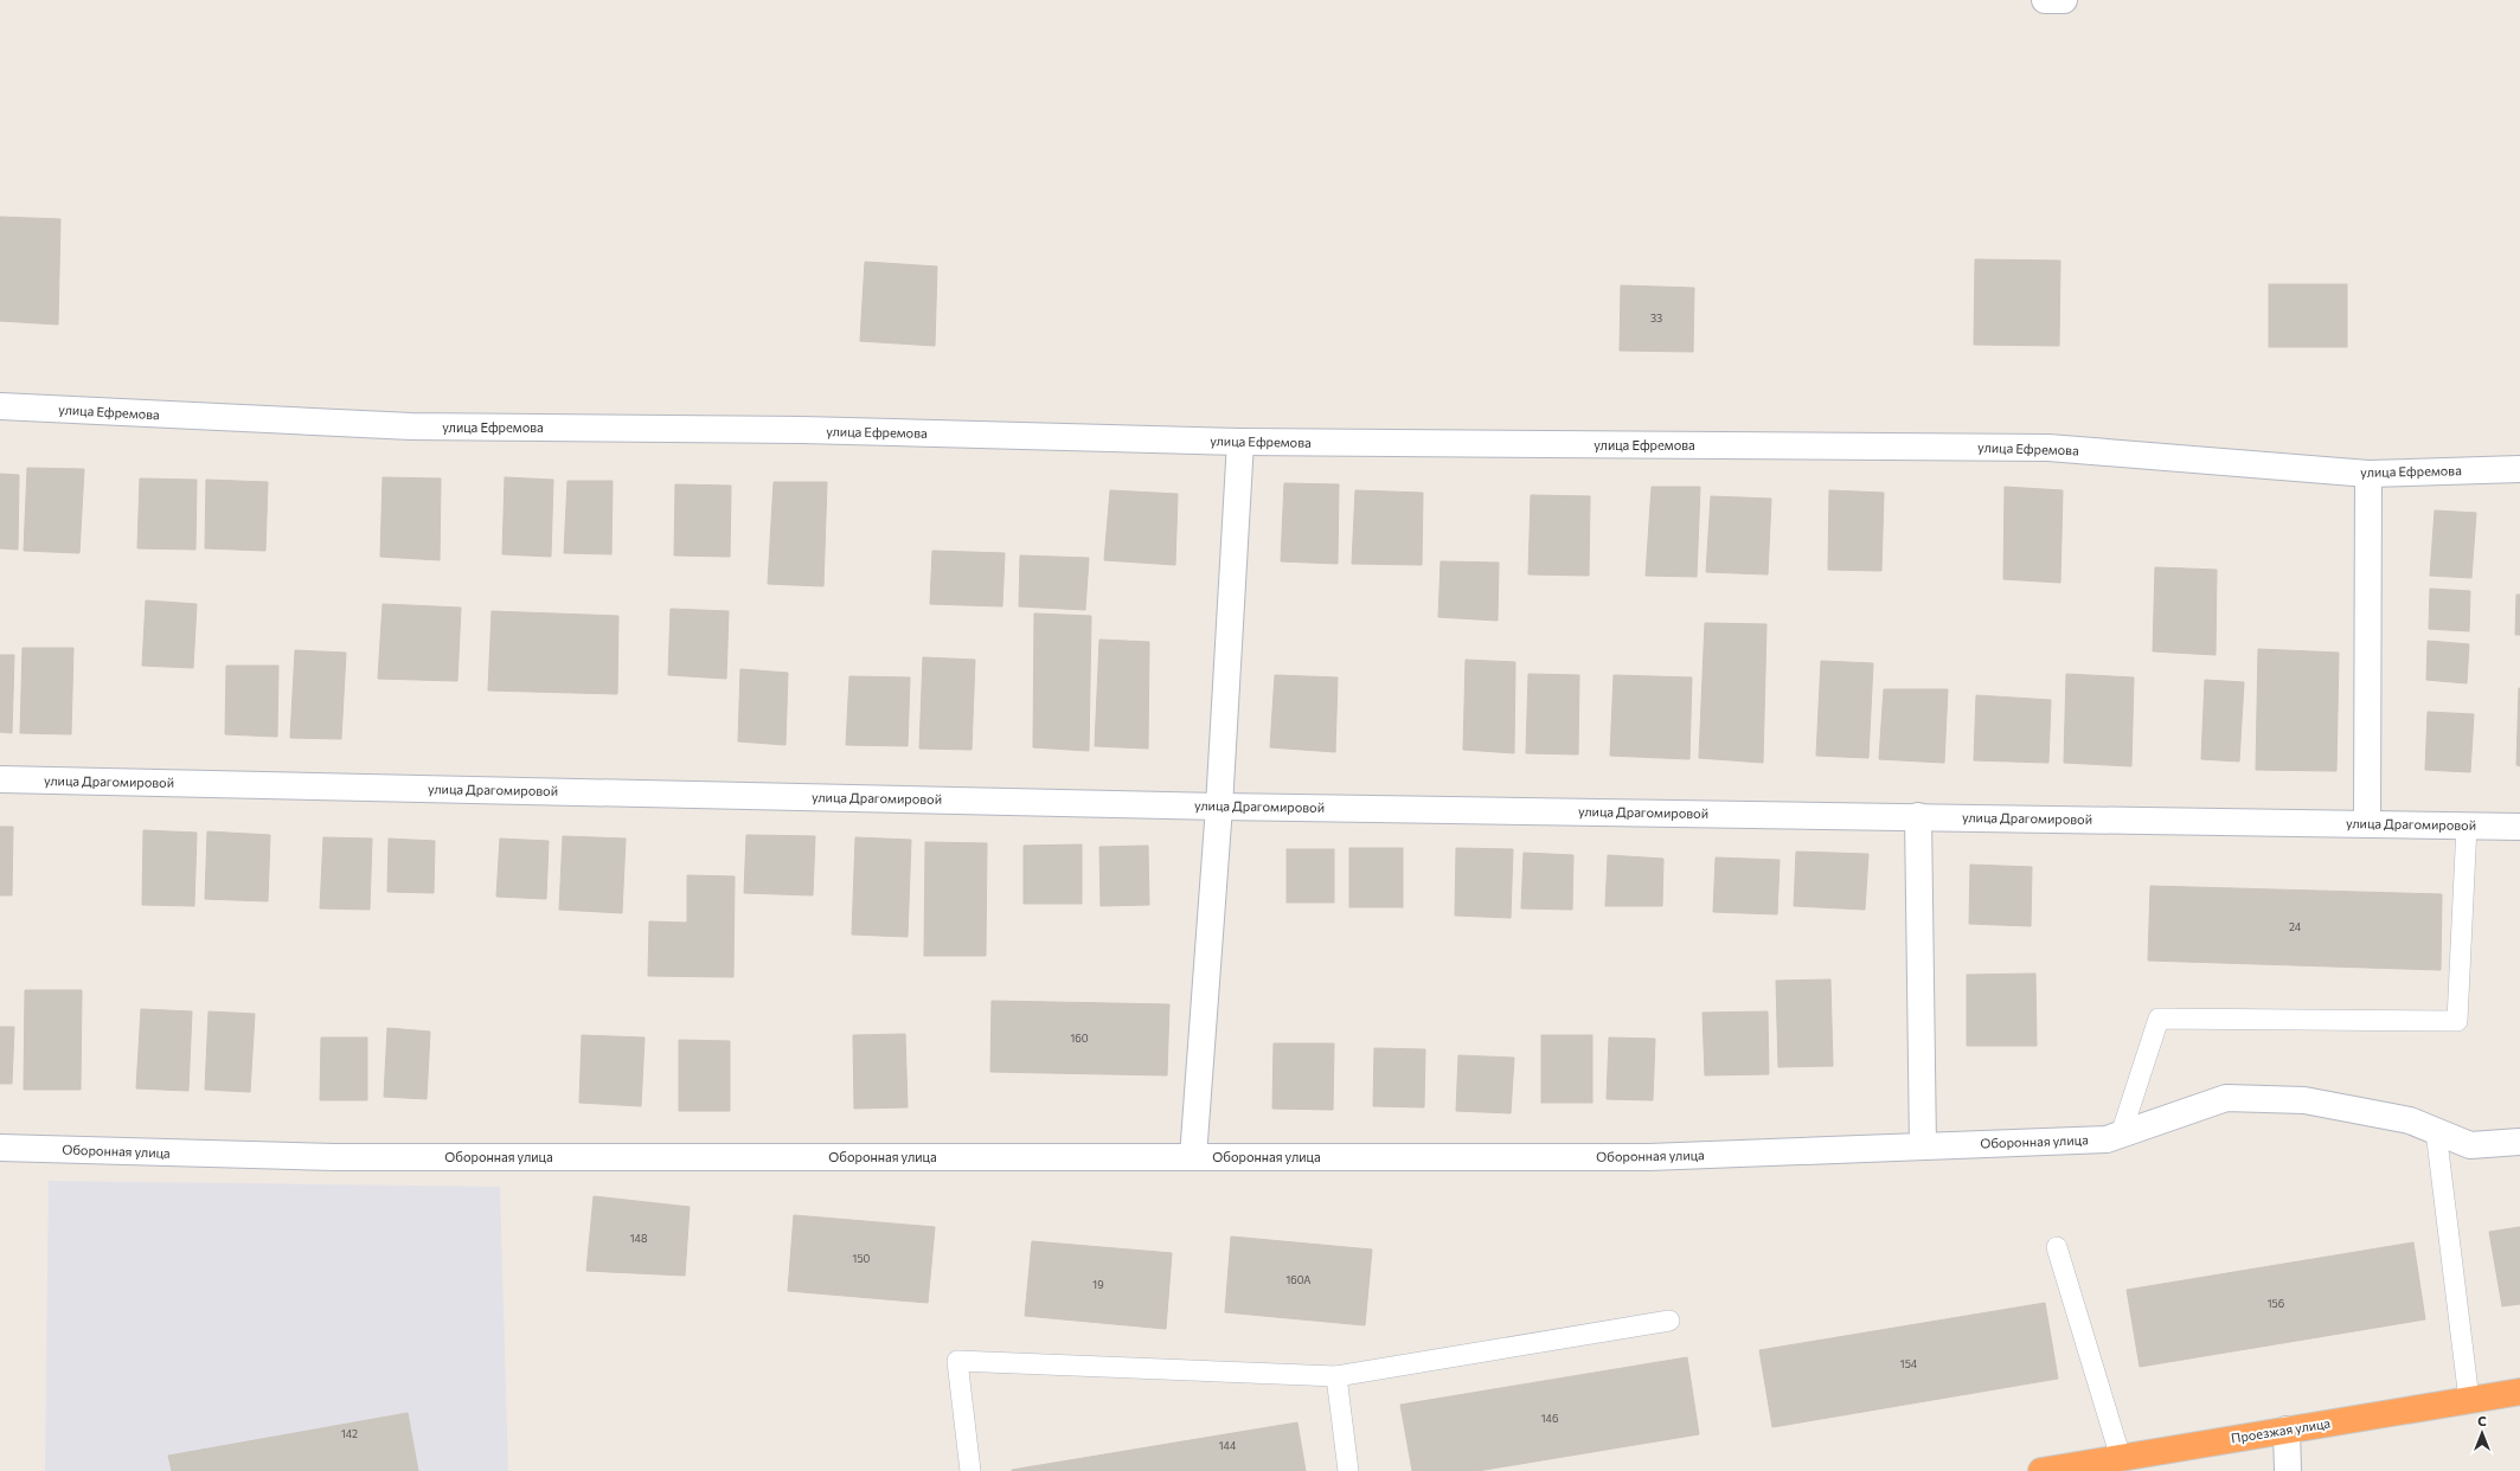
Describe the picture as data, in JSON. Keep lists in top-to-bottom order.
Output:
{
  "streets": {
    "highway": ["Проезжая улица"],
    "street": ["улица Ефремова", "улица Драгомировой", "Оборонная улица"]
  },
  "house_numbers": [
    "33",
    "24",
    "160",
    "148",
    "150",
    "160А",
    "19",
    "156",
    "154",
    "146",
    "142",
    "144"
  ],
  "north": "top"
}
